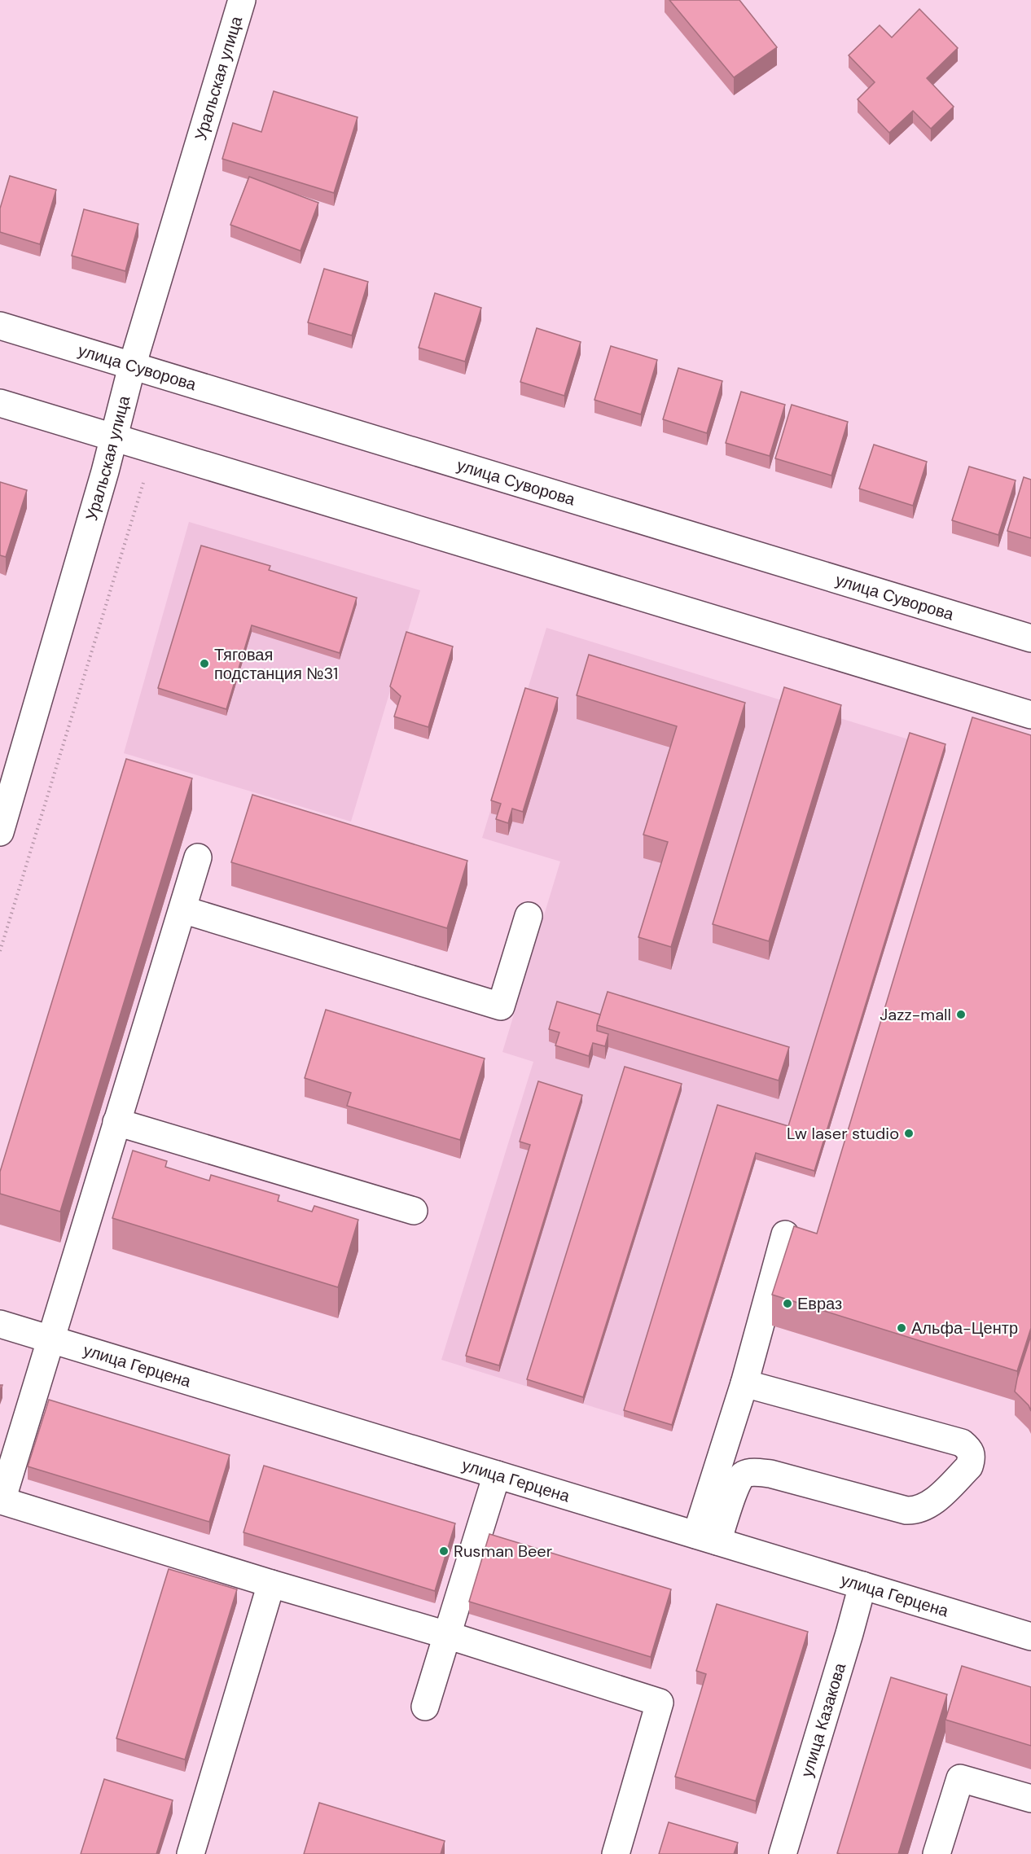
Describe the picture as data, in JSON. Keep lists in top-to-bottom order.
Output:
{
  "streets": {
    "street": [
      "Уральская улица",
      "улица Суворова",
      "улица Герцена",
      "улица Казакова"
    ]
  },
  "crossings": [
    ["Уральская улица", "улица Суворова"],
    ["улица Герцена", "улица Казакова"]
  ],
  "places": [
    "Тяговая подстанция №31",
    "Jazz-mall",
    "Lw laser studio",
    "Евраз",
    "Альфа-Центр",
    "Rusman Beer"
  ]
}
